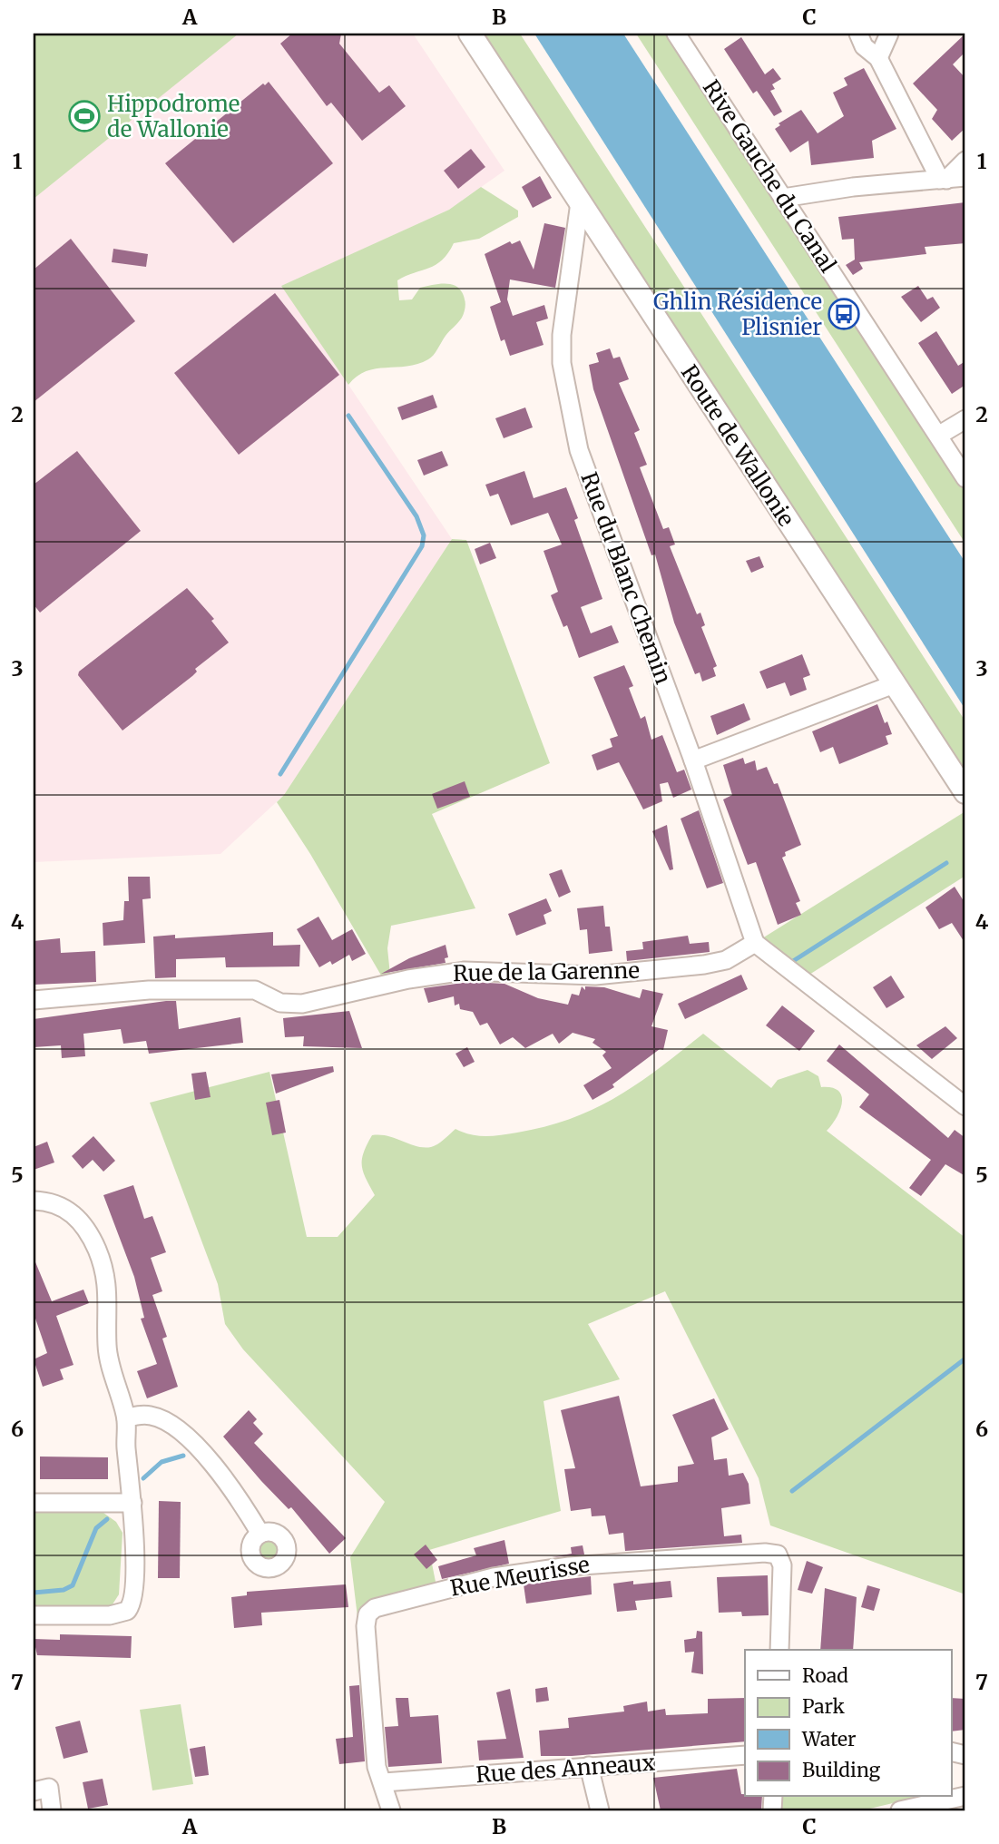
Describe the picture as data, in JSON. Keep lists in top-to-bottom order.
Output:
{
  "streets": {
    "main road": ["Route de Wallonie"],
    "street": [
      "Rive Gauche du Canal",
      "Rue du Blanc Chemin",
      "Rue de la Garenne",
      "Rue Meurisse",
      "Rue des Anneaux"
    ]
  },
  "crossings": [
    ["Route de Wallonie", "Rue du Blanc Chemin"],
    ["Rue du Blanc Chemin", "Rue de la Garenne"],
    ["Rue Meurisse", "Rue des Anneaux"]
  ],
  "places": {
    "sports": ["Hippodrome de Wallonie"],
    "bus stop": ["Ghlin Résidence Plisnier"]
  },
  "legend": [
    "Road",
    "Park",
    "Water",
    "Building"
  ],
  "grid": {
    "columns": ["A", "B", "C"],
    "rows": [
      "1",
      "2",
      "3",
      "4",
      "5",
      "6",
      "7"
    ]
  }
}
